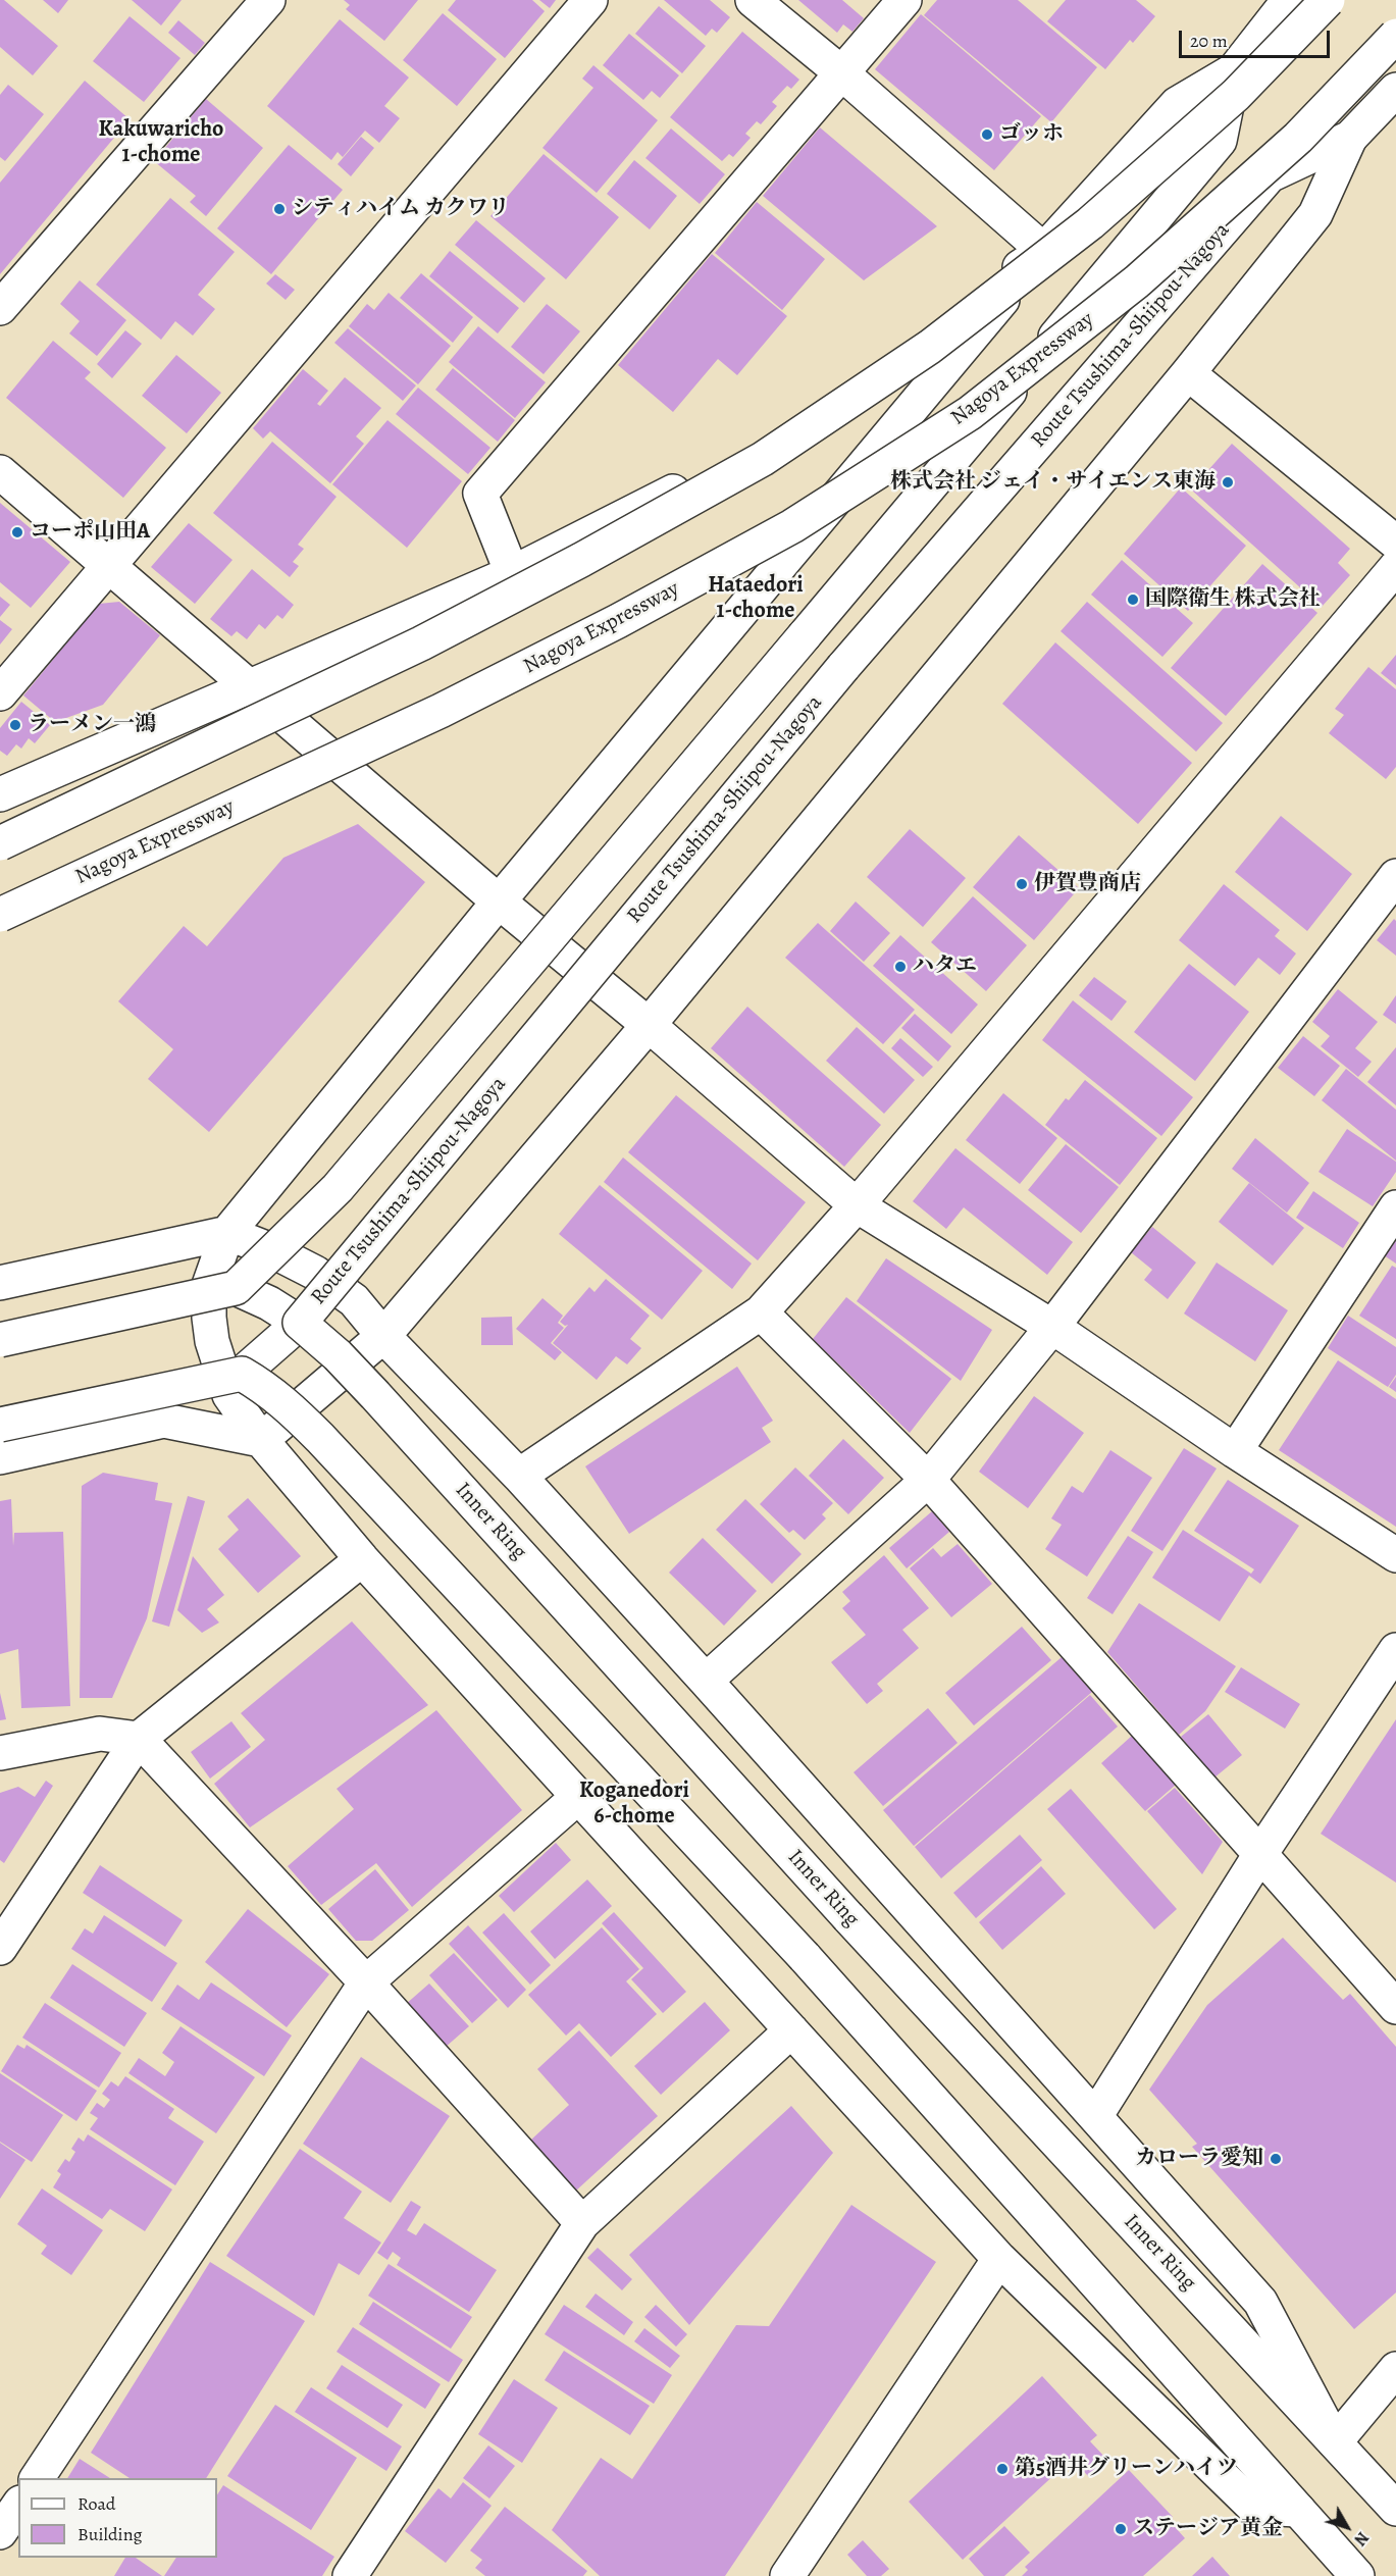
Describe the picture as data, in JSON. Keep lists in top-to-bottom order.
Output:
{
  "streets": {
    "main road": ["Route Tsushima-Shiipou-Nagoya", "Nagoya Expressway", "Inner Ring"]
  },
  "crossings": [
    ["Route Tsushima-Shiipou-Nagoya", "Inner Ring"]
  ],
  "districts": ["Kakuwaricho 1-chome", "Hataedori 1-chome", "Koganedori 6-chome"],
  "places": [
    "ゴッホ",
    "シティハイム カクワリ",
    "株式会社 ジェイ・サイエンス東海",
    "コーポ山田A",
    "国際衛生 株式会社",
    "ラーメン一鴻",
    "伊賀豊商店",
    "ハタエ",
    "カローラ愛知",
    "第5酒井グリーンハイツ",
    "ステージア黄金"
  ],
  "legend": ["Road", "Building"],
  "scale_bar": "20 m",
  "north": "bottom right"
}
